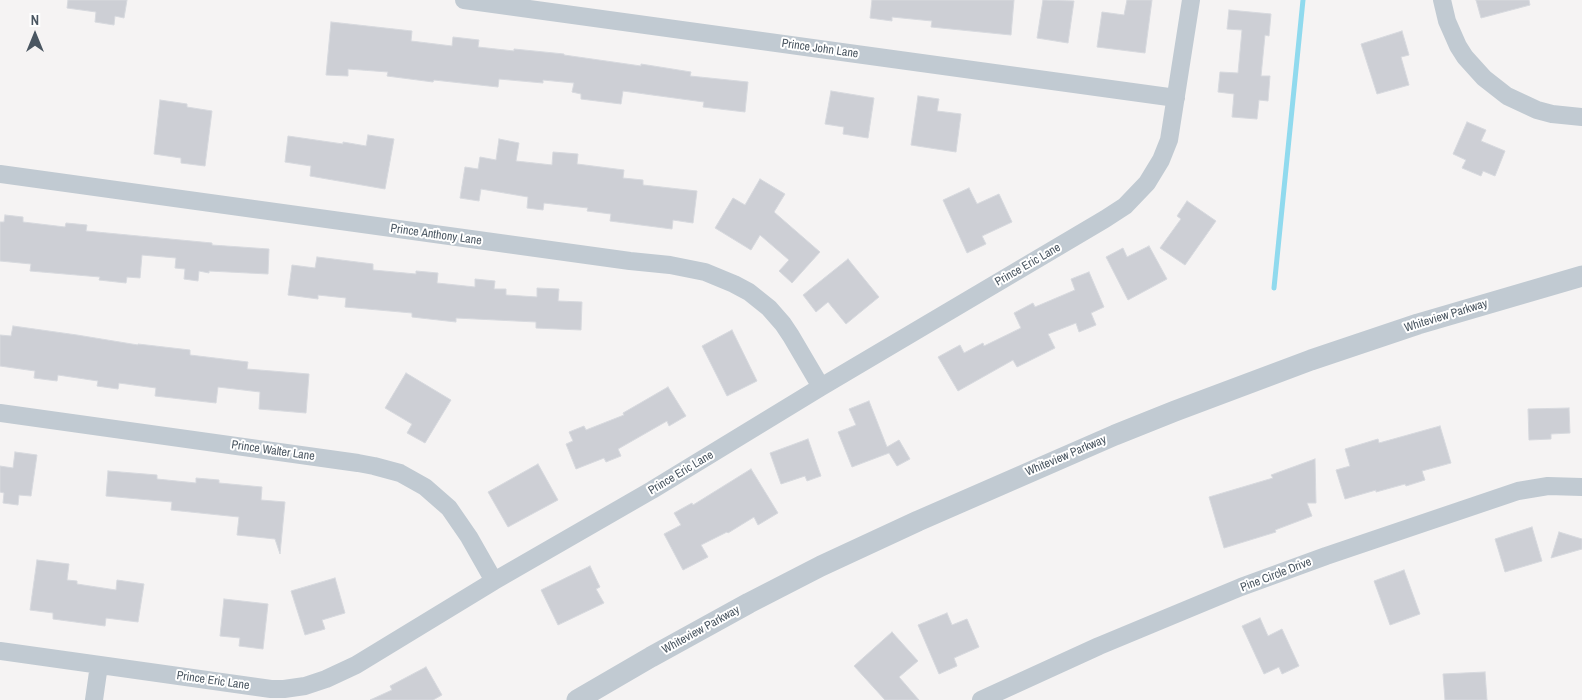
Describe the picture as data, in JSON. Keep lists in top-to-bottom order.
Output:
{
  "streets": {
    "street": [
      "Prince John Lane",
      "Prince Anthony Lane",
      "Prince Eric Lane",
      "Whiteview Parkway",
      "Prince Walter Lane",
      "Pine Circle Drive"
    ]
  },
  "crossings": [
    ["Prince John Lane", "Prince Eric Lane"],
    ["Prince Anthony Lane", "Prince Eric Lane"],
    ["Prince Eric Lane", "Prince Walter Lane"]
  ],
  "north": "top"
}
